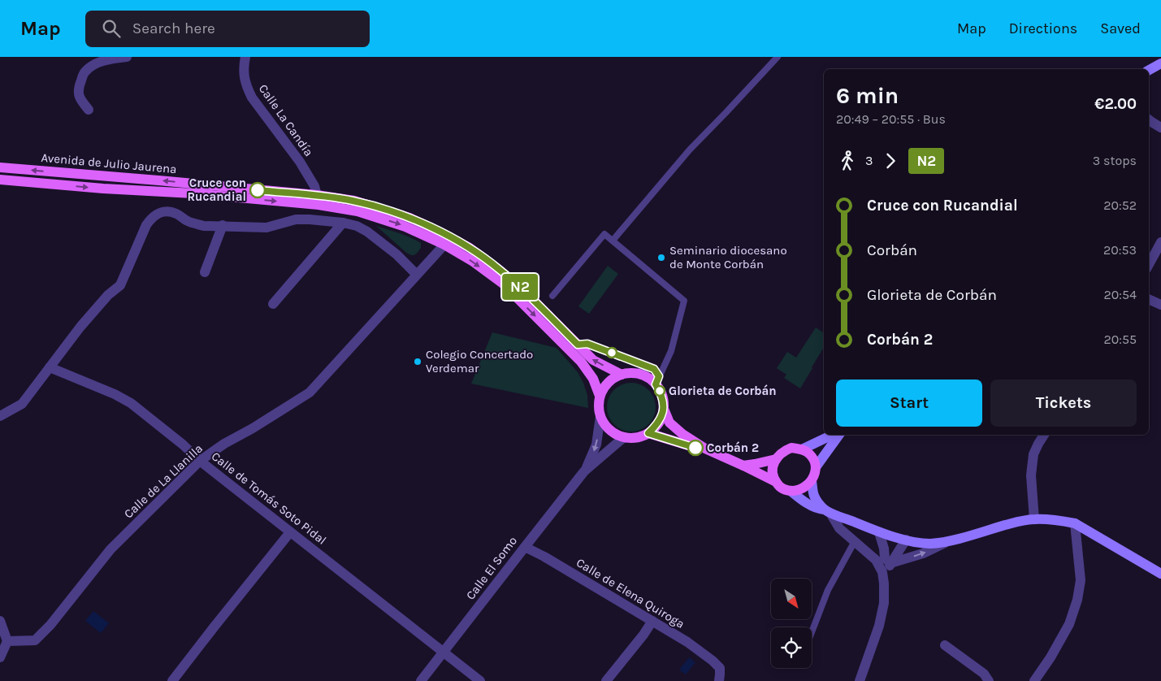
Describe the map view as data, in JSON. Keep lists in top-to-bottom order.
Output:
{
  "streets": {
    "main road": ["Avenida de Julio Jaurena"],
    "street": [
      "Calle La Candía",
      "Calle de La Llanilla",
      "Calle de Tomás Soto Pidal",
      "Calle El Somo",
      "Calle de Elena Quiroga"
    ]
  },
  "crossings": [
    ["Calle La Candía", "Avenida de Julio Jaurena"],
    ["Avenida de Julio Jaurena", "Calle de La Llanilla"],
    ["Avenida de Julio Jaurena", "Calle El Somo"],
    ["Calle de La Llanilla", "Calle de Tomás Soto Pidal"],
    ["Calle de Tomás Soto Pidal", "Calle El Somo"],
    ["Calle El Somo", "Calle de Elena Quiroga"]
  ],
  "places": [
    "Cruce con Rucandial",
    "Seminario diocesano de Monte Corbán",
    "Colegio Concertado Verdemar",
    "Glorieta de Corbán",
    "Corbán 2"
  ],
  "lines": ["bus line N2"],
  "north": "bottom right",
  "page": {
    "header": "Map",
    "search": "Search here",
    "nav": ["Map", "Directions", "Saved"],
    "on_map": "N2",
    "heading": ["6 min", "20:49 – 20:55 · Bus", "€2.00"],
    "legs": ["3", "N2", "3 stops"],
    "list": [
      {
        "name": "Cruce con Rucandial",
        "value": "20:52"
      },
      {
        "name": "Corbán",
        "value": "20:53"
      },
      {
        "name": "Glorieta de Corbán",
        "value": "20:54"
      },
      {
        "name": "Corbán 2",
        "value": "20:55"
      }
    ],
    "buttons": ["Start", "Tickets"]
  }
}
